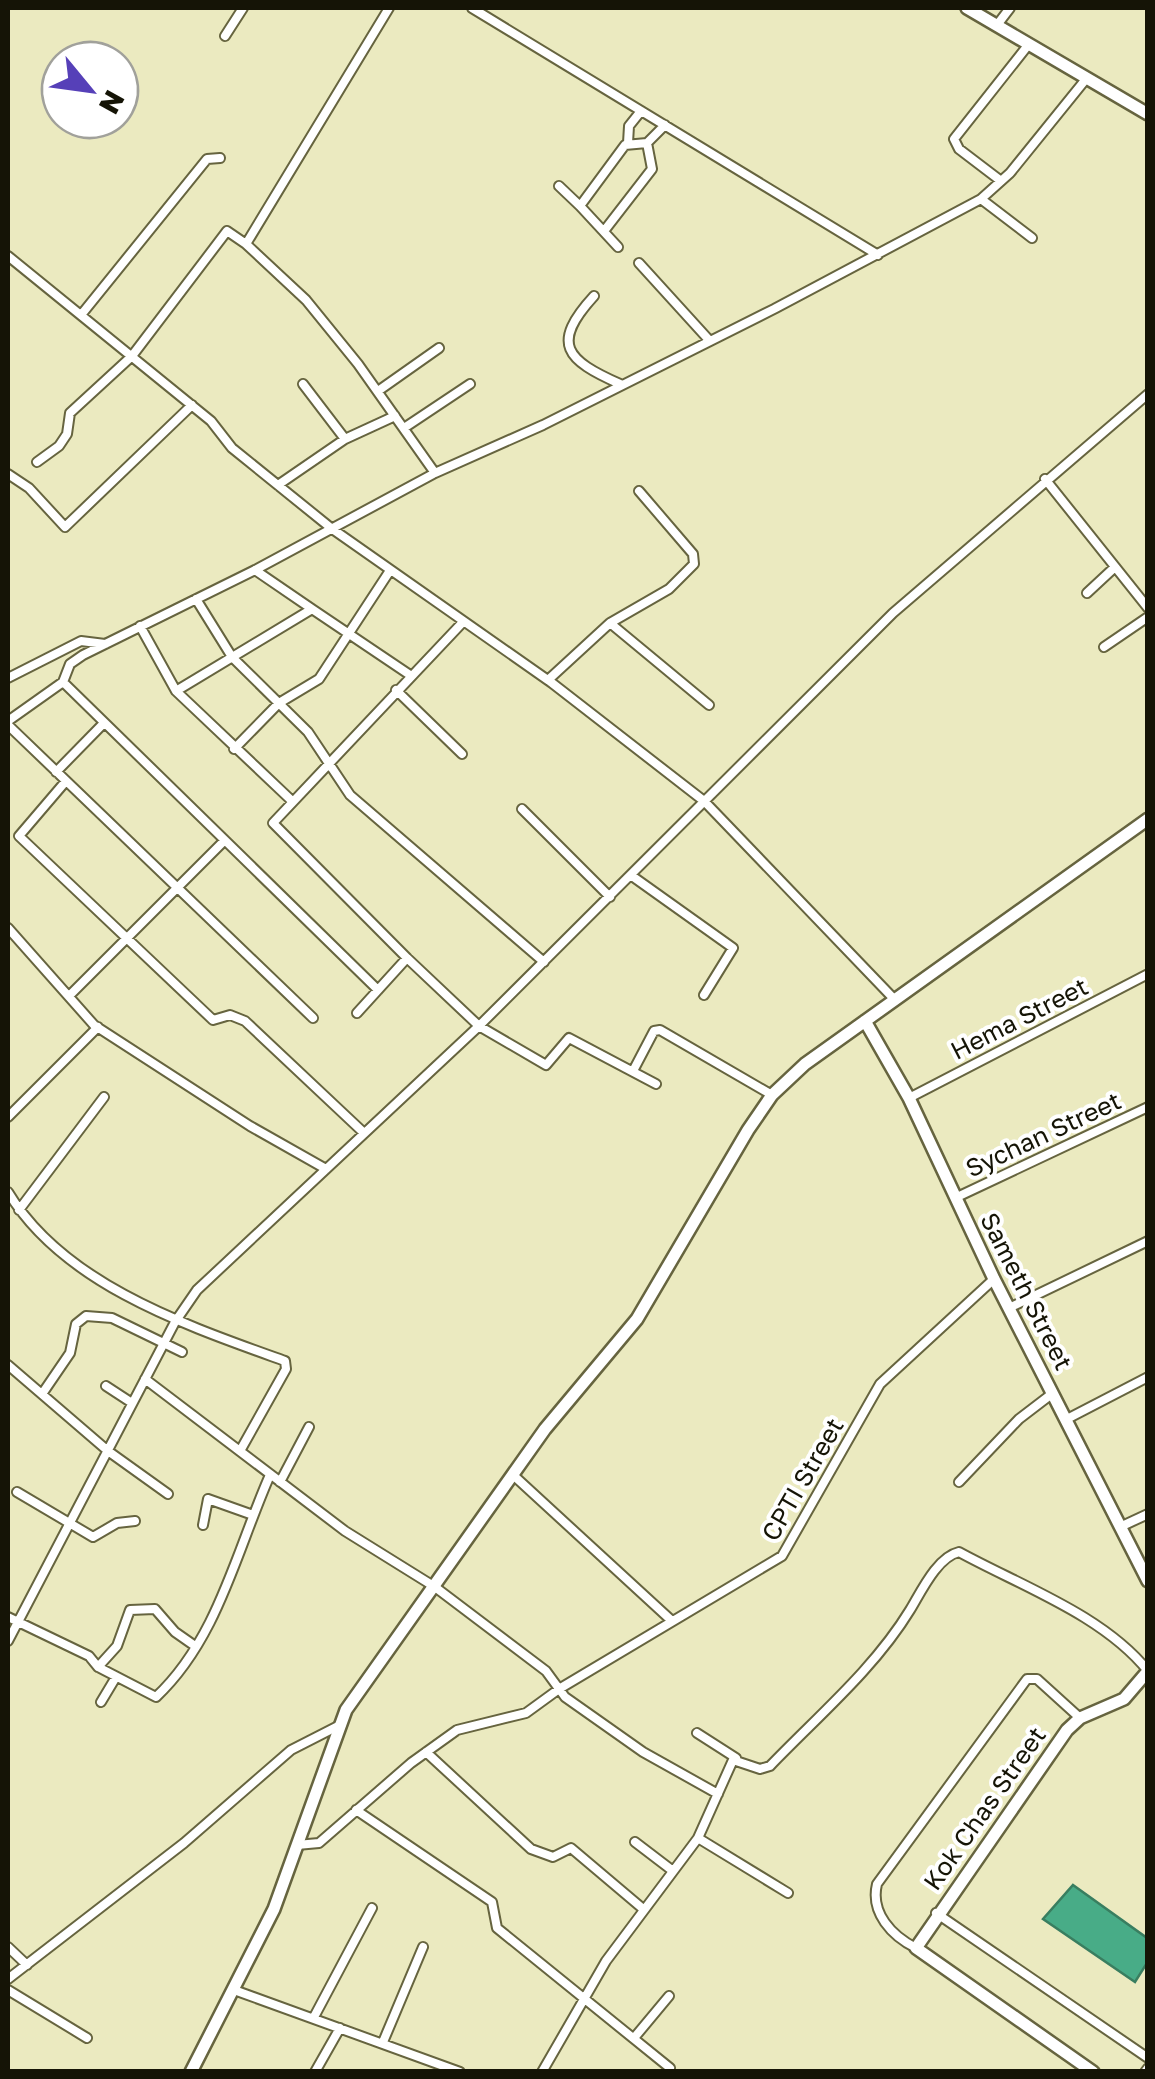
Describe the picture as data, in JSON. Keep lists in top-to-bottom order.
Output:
{
  "streets": {
    "street": [
      "Hema Street",
      "Sychan Street",
      "Sameth Street",
      "CPTI Street",
      "Kok Chas Street"
    ]
  },
  "crossings": [
    ["Hema Street", "Sameth Street"],
    ["Sychan Street", "Sameth Street"],
    ["Sameth Street", "CPTI Street"]
  ],
  "north": "bottom right"
}
